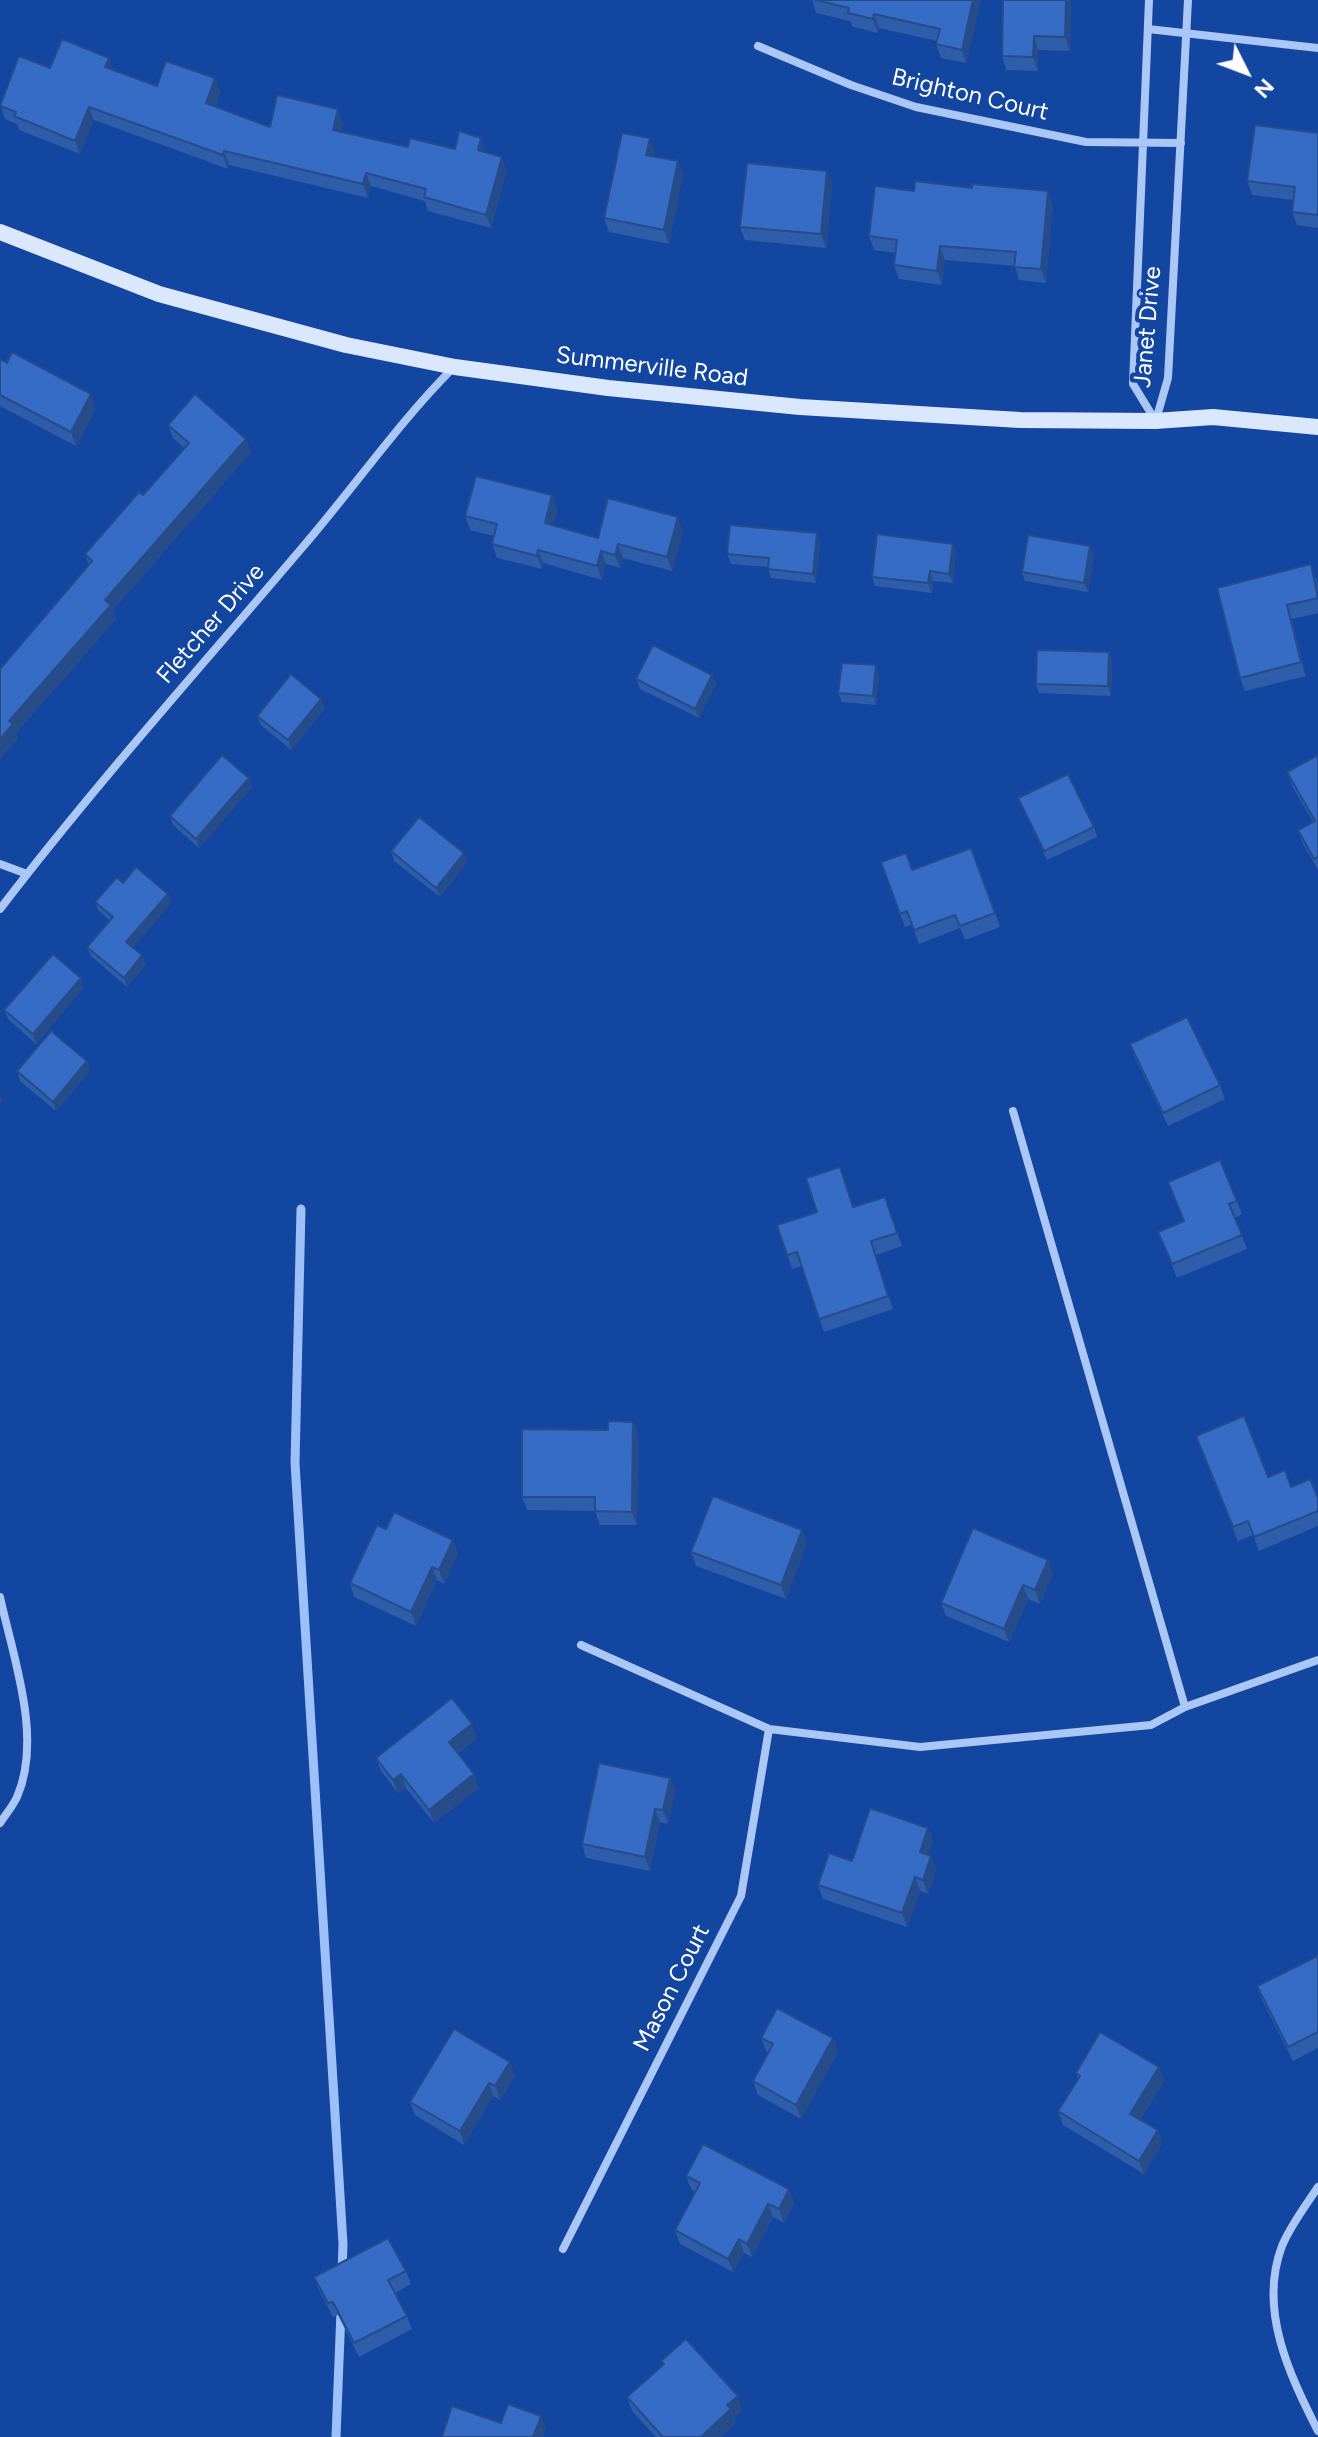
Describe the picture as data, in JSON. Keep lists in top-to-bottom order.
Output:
{
  "streets": {
    "main road": ["Summerville Road"],
    "street": [
      "Brighton Court",
      "Janet Drive",
      "Fletcher Drive",
      "Mason Court"
    ]
  },
  "crossings": [
    ["Brighton Court", "Janet Drive"],
    ["Janet Drive", "Summerville Road"],
    ["Summerville Road", "Fletcher Drive"]
  ],
  "north": "bottom right"
}
